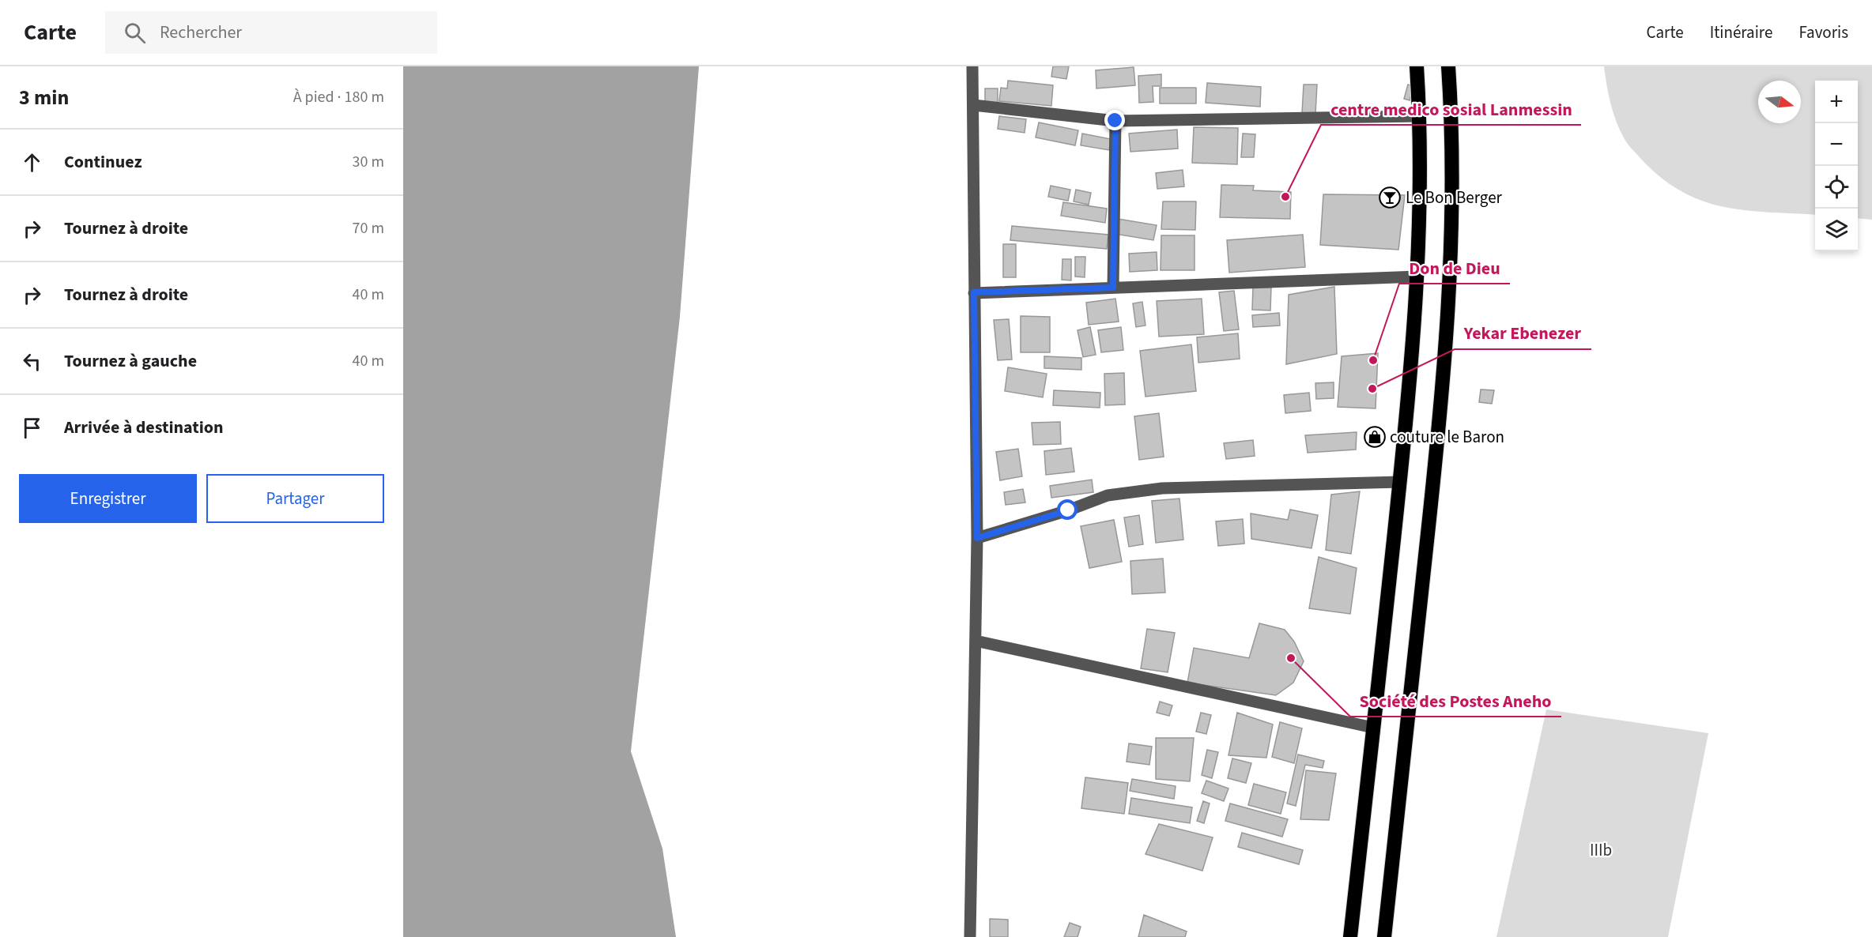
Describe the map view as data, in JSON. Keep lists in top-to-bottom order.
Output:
{
  "parks": ["IIIb"],
  "places": {
    "other": [
      "centre medico sosial Lanmessin",
      "Don de Dieu",
      "Yekar Ebenezer",
      "Société des Postes Aneho"
    ],
    "bar": ["Le Bon Berger"],
    "shop": ["couture le Baron"]
  },
  "north": "right",
  "page": {
    "header": "Carte",
    "search": "Rechercher",
    "nav": ["Carte", "Itinéraire", "Favoris"],
    "heading": ["3 min", "À pied · 180 m"],
    "map_buttons": ["+", "−"],
    "list": [
      ["Continuez", "30 m"],
      ["Tournez à droite", "70 m"],
      ["Tournez à droite", "40 m"],
      ["Tournez à gauche", "40 m"],
      "Arrivée à destination"
    ],
    "buttons": ["Enregistrer", "Partager"]
  }
}
